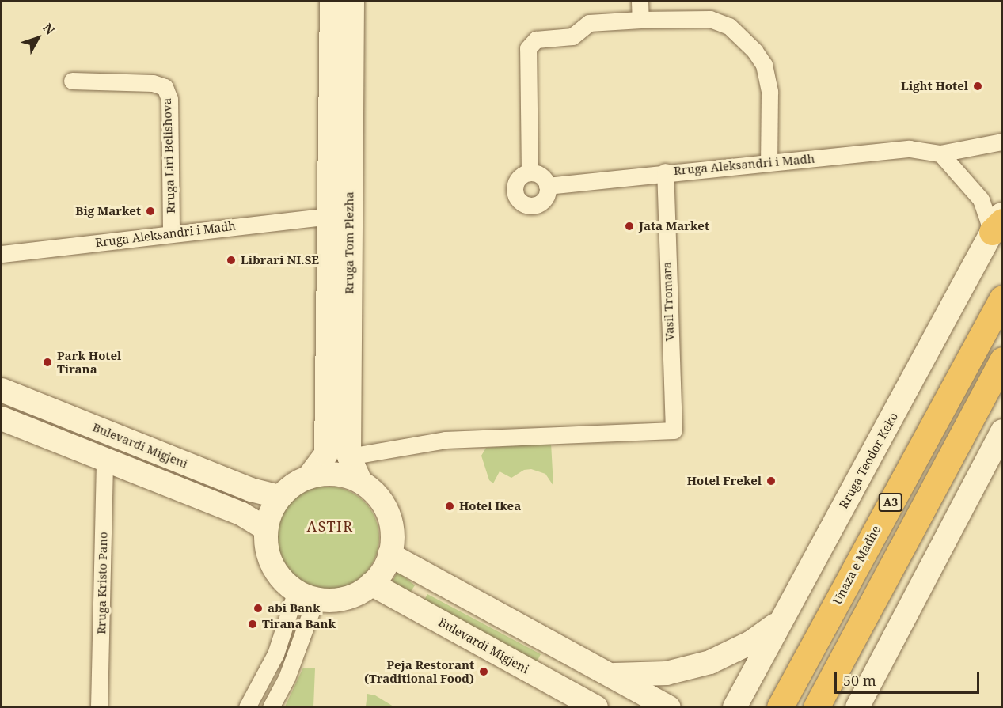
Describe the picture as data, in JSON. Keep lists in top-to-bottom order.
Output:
{
  "streets": {
    "highway": ["A3", "Unaza e Madhe"],
    "main road": ["Rruga Tom Plezha", "Bulevardi Migjeni", "Rruga Teodor Keko"],
    "street": [
      "Rruga Liri Belishova",
      "Rruga Aleksandri i Madh",
      "Vasil Tromara",
      "Rruga Kristo Pano"
    ]
  },
  "crossings": [
    ["Rruga Liri Belishova", "Rruga Aleksandri i Madh"],
    ["Rruga Aleksandri i Madh", "Rruga Tom Plezha"],
    ["Rruga Aleksandri i Madh", "Vasil Tromara"],
    ["Rruga Tom Plezha", "Vasil Tromara"],
    ["Rruga Tom Plezha", "Bulevardi Migjeni"]
  ],
  "districts": ["ASTIR"],
  "places": [
    "Light Hotel",
    "Big Market",
    "Jata Market",
    "Librari NI.SE",
    "Park Hotel Tirana",
    "Hotel Frekel",
    "Hotel Ikea",
    "abi Bank",
    "Tirana Bank",
    "Peja Restorant (Traditional Food)"
  ],
  "scale_bar": "50 m",
  "north": "top right"
}
